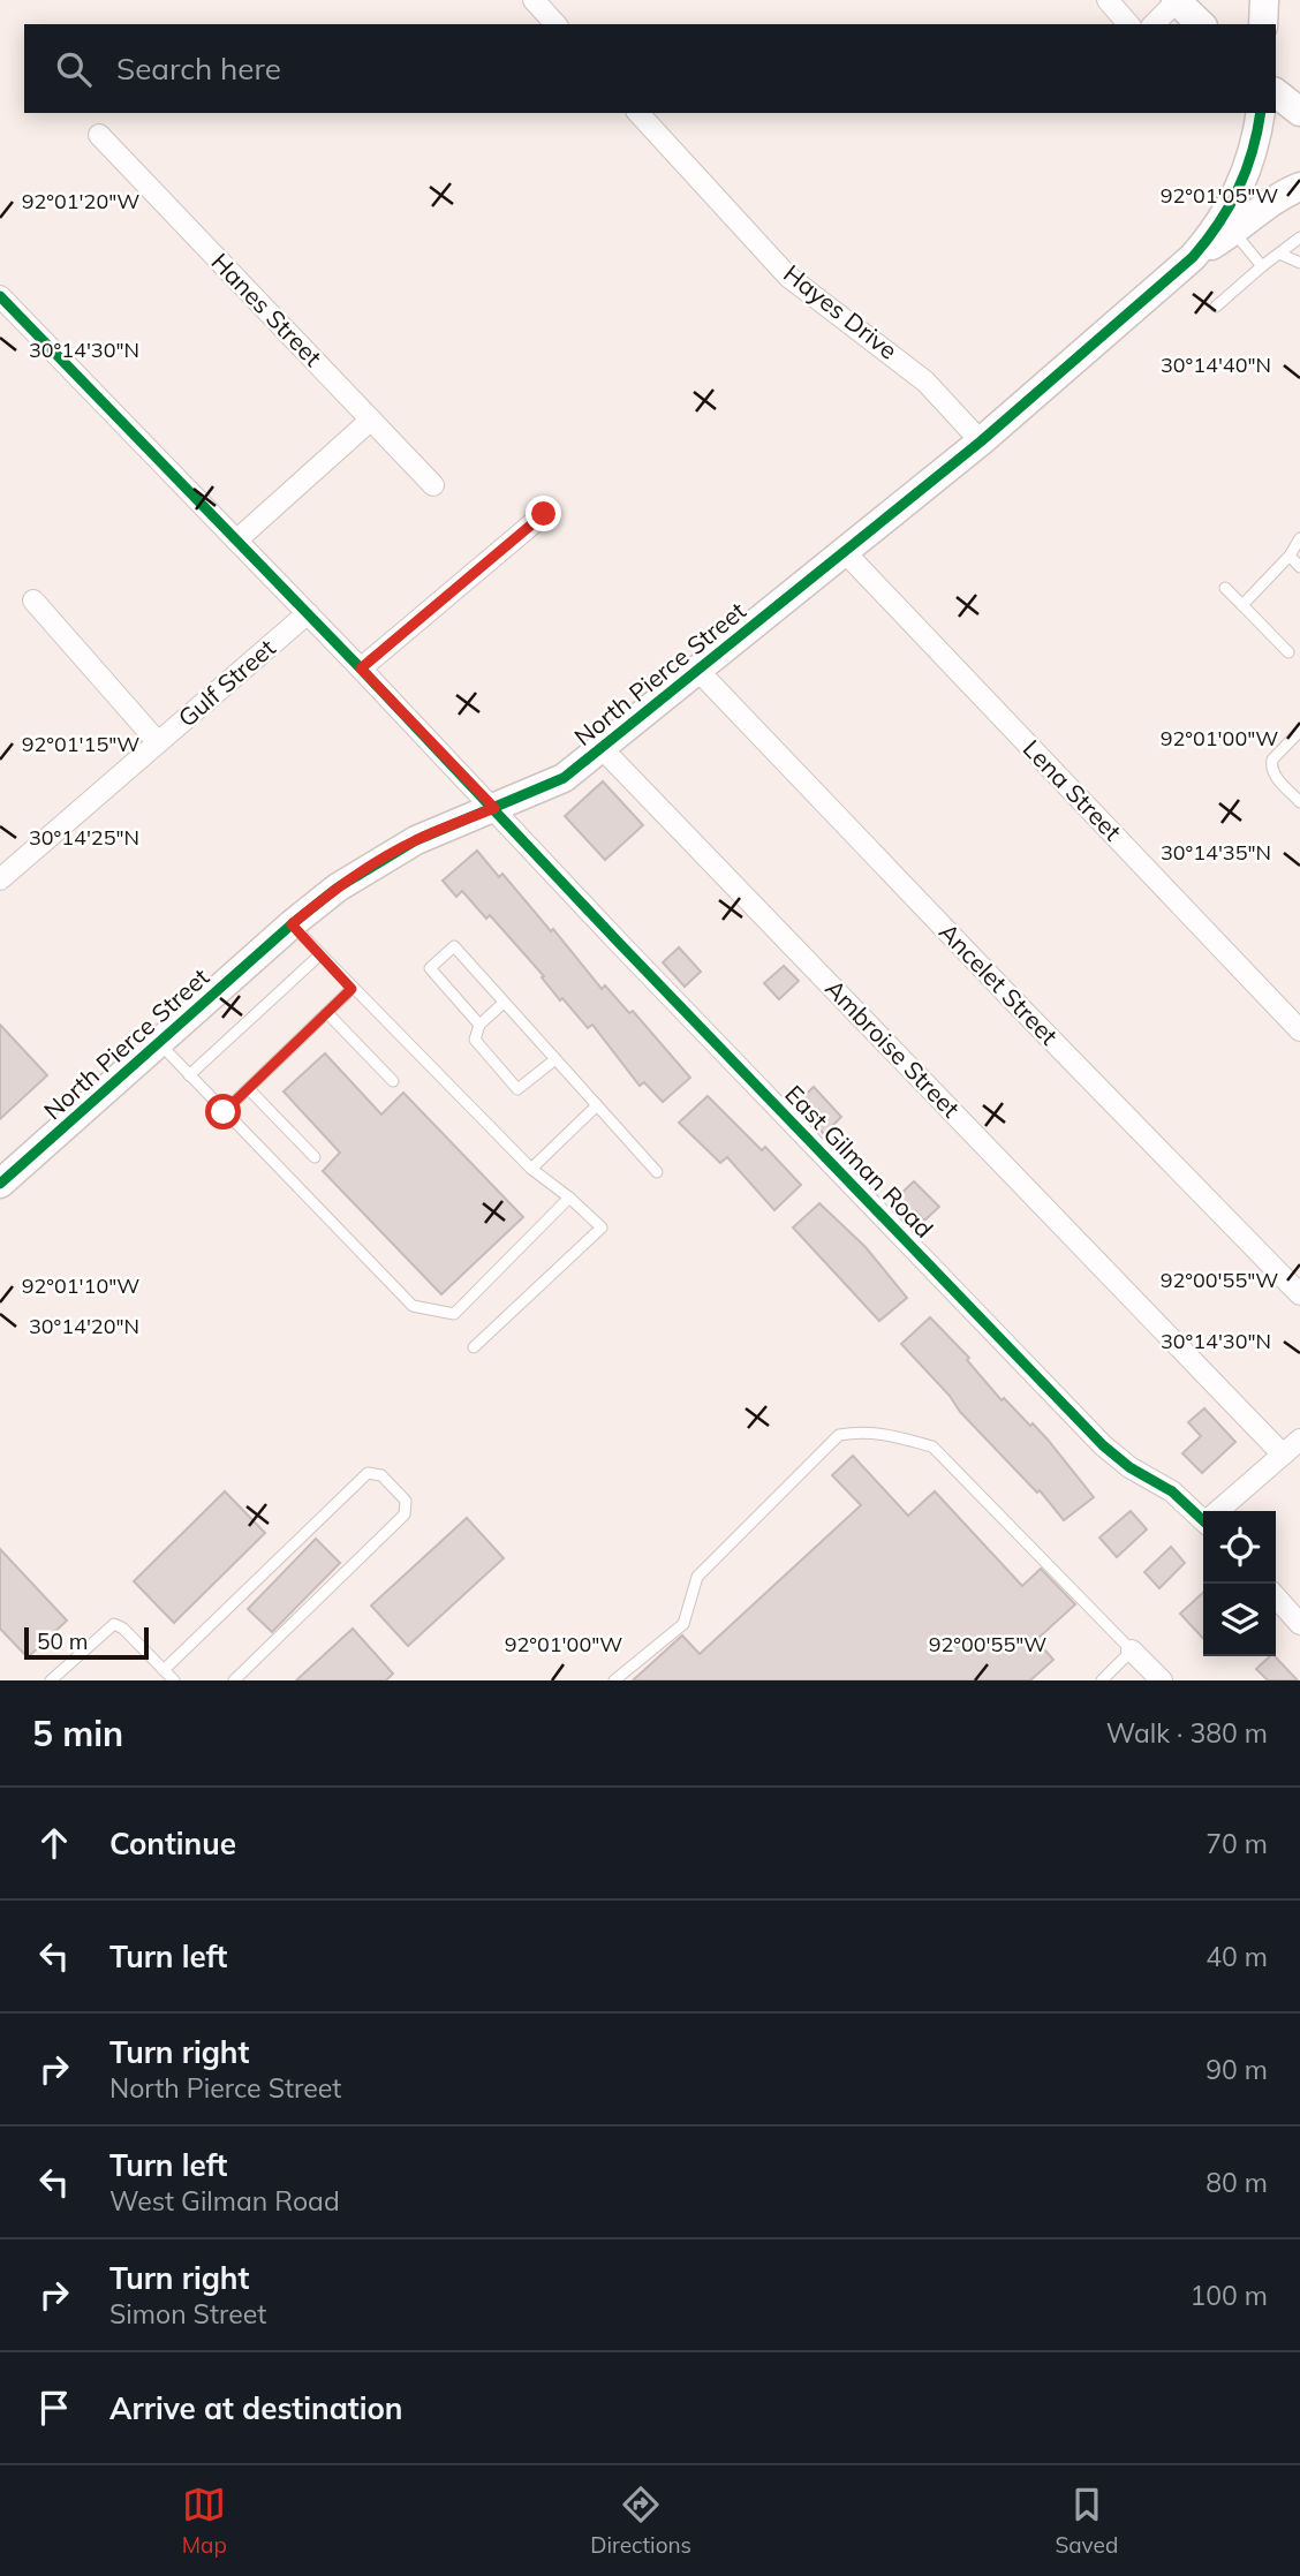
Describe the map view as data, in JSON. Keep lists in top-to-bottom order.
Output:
{
  "streets": {
    "street": [
      "Hanes Street",
      "Hayes Drive",
      "North Pierce Street",
      "Gulf Street",
      "Lena Street",
      "Ancelet Street",
      "Ambroise Street",
      "East Gilman Road"
    ]
  },
  "crossings": [
    ["Hayes Drive", "North Pierce Street"],
    ["North Pierce Street", "Lena Street"],
    ["North Pierce Street", "Ancelet Street"],
    ["North Pierce Street", "Ambroise Street"],
    ["North Pierce Street", "East Gilman Road"],
    ["Gulf Street", "East Gilman Road"]
  ],
  "scale_bar": "50 m",
  "page": {
    "search": "Search here",
    "scale": "50 m",
    "heading": ["5 min", "Walk · 380 m"],
    "list": [
      ["Continue", "70 m"],
      ["Turn left", "40 m"],
      ["Turn right", "North Pierce Street", "90 m"],
      ["Turn left", "West Gilman Road", "80 m"],
      ["Turn right", "Simon Street", "100 m"],
      "Arrive at destination"
    ],
    "nav": ["Map", "Directions", "Saved"]
  },
  "coordinates": [
    "92°01'05\"W",
    "92°01'20\"W",
    "30°14'30\"N",
    "30°14'40\"N",
    "92°01'00\"W",
    "92°01'15\"W",
    "30°14'25\"N",
    "30°14'35\"N",
    "92°00'55\"W",
    "92°01'10\"W",
    "30°14'20\"N"
  ]
}
